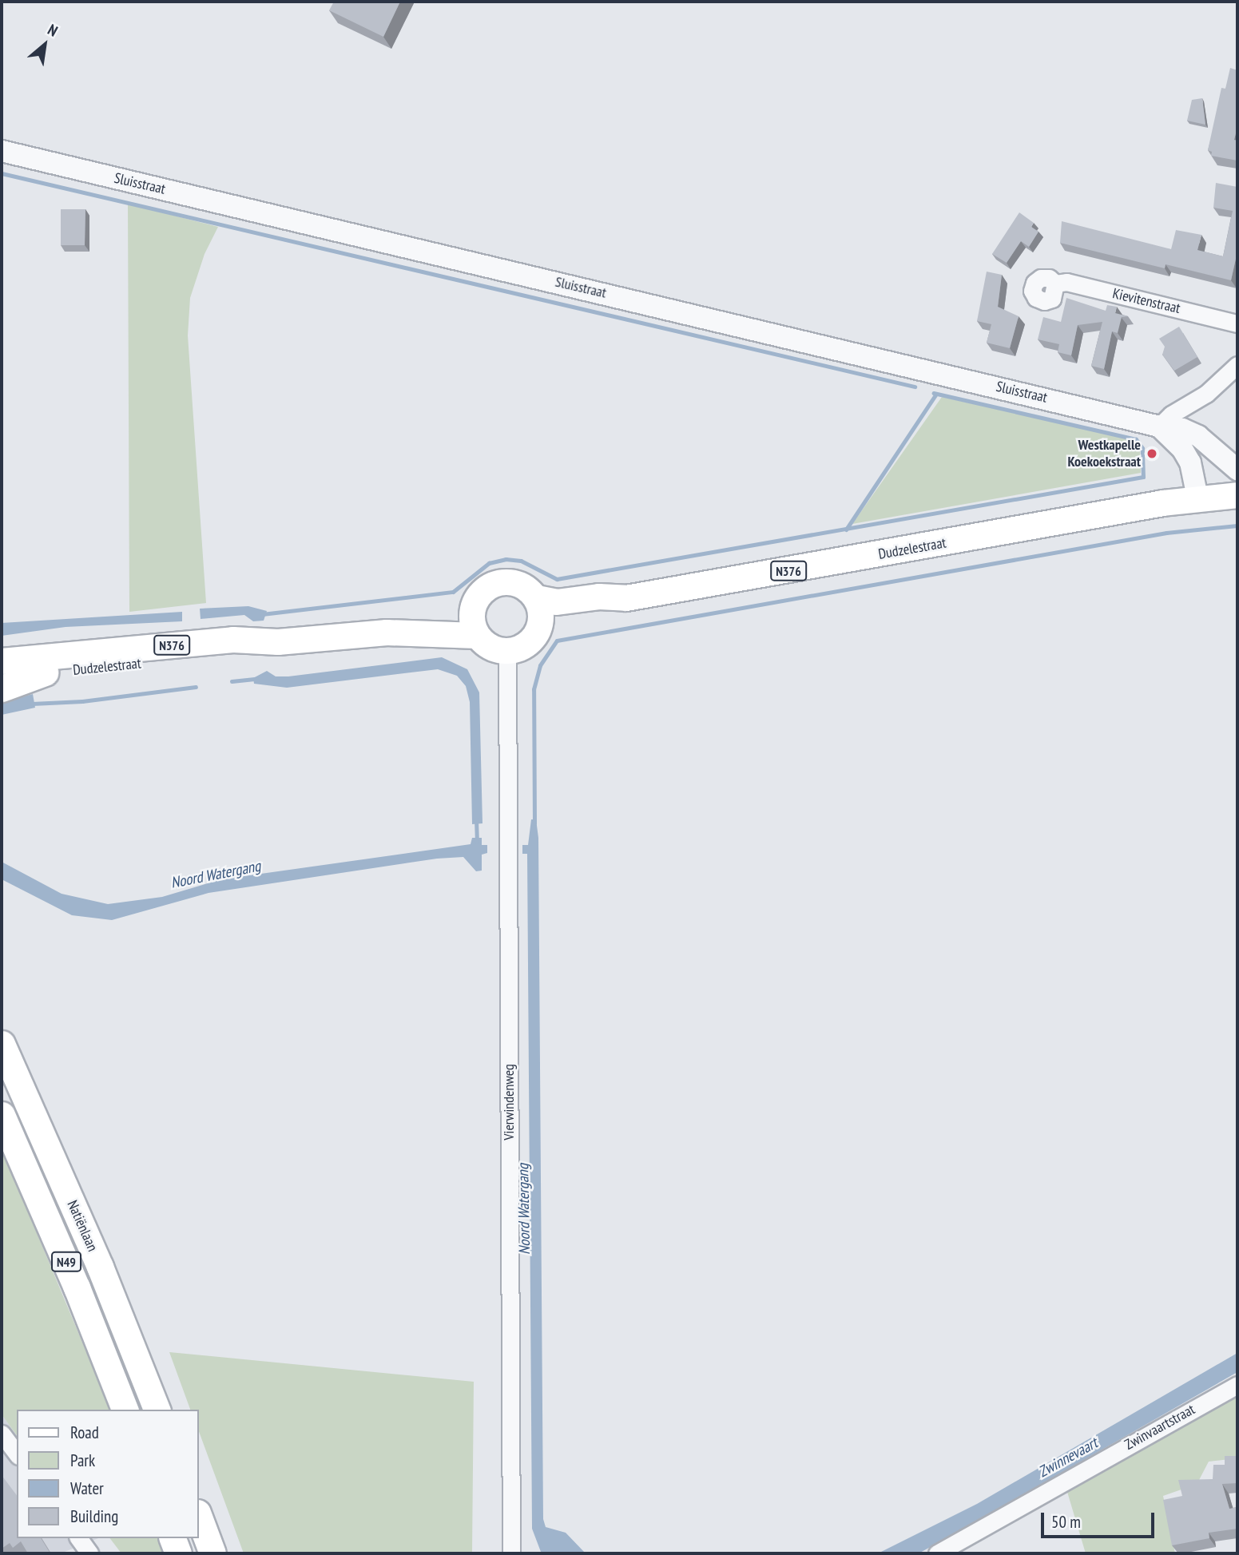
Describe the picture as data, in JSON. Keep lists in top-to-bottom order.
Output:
{
  "streets": {
    "highway": ["Natiënlaan", "N49"],
    "main road": ["Dudzelestraat", "N376"],
    "street": [
      "Sluisstraat",
      "Kievitenstraat",
      "Vierwindenweg",
      "Zwinvaartstraat"
    ]
  },
  "crossings": [
    ["Dudzelestraat", "N376"],
    ["Dudzelestraat", "Vierwindenweg"],
    ["N376", "Vierwindenweg"]
  ],
  "water": ["Noord Watergang", "Zwinnevaart"],
  "places": ["Westkapelle Koekoekstraat"],
  "legend": [
    "Road",
    "Park",
    "Water",
    "Building"
  ],
  "scale_bar": "50 m",
  "north": "top right"
}
